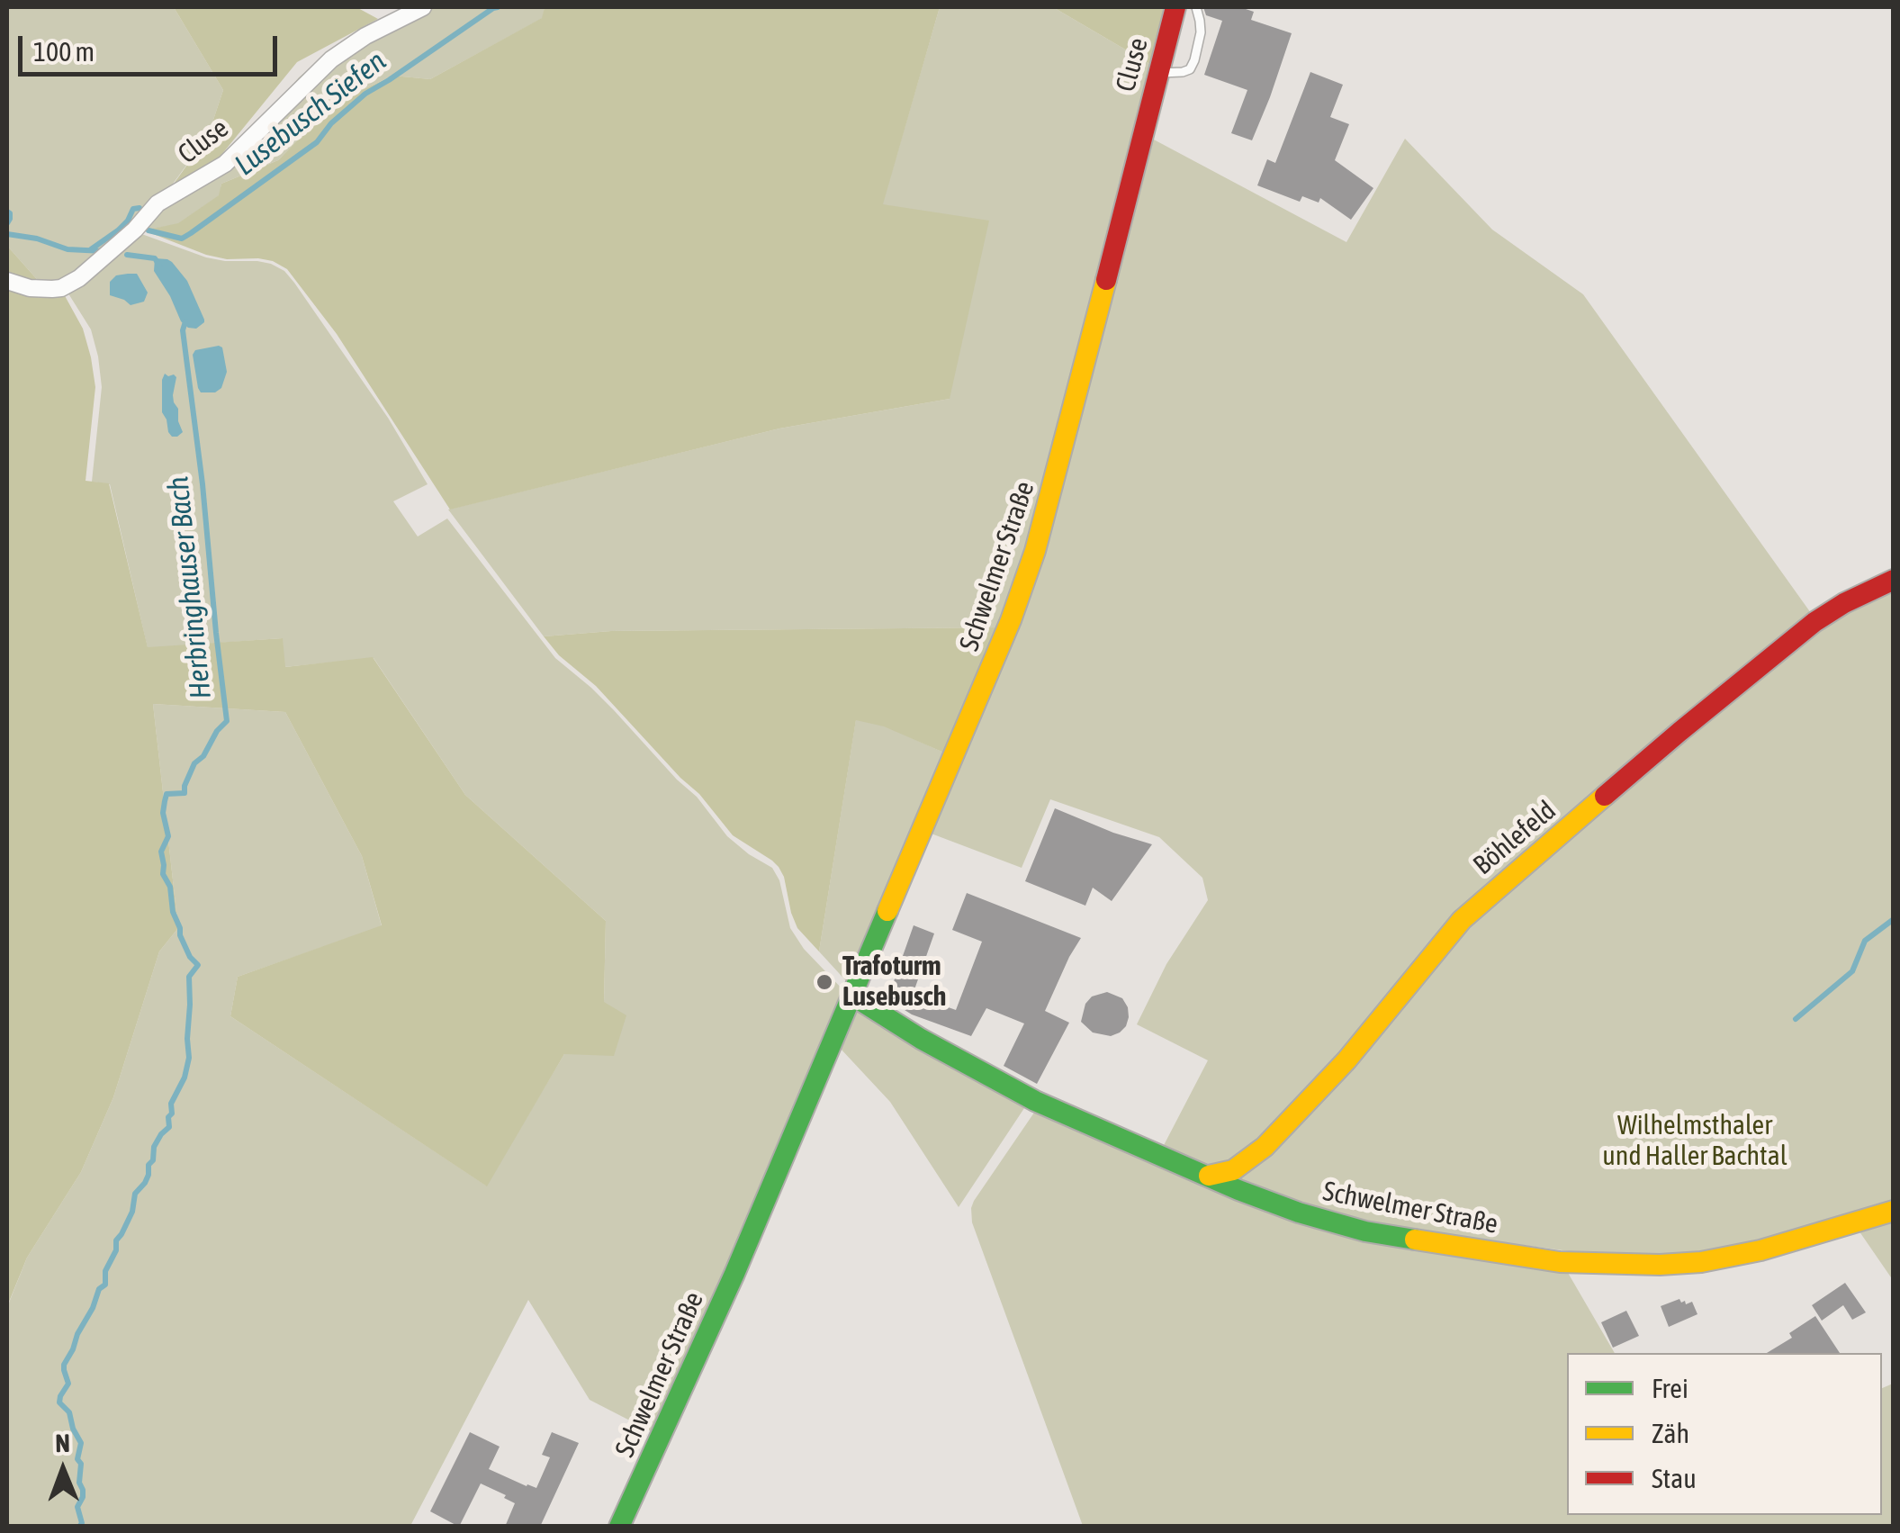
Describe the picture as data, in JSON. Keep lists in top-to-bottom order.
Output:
{
  "streets": {
    "street": ["Cluse", "Schwelmer Straße", "Böhlefeld"]
  },
  "crossings": [
    ["Cluse", "Schwelmer Straße"],
    ["Schwelmer Straße", "Böhlefeld"]
  ],
  "water": ["Lusebusch Siefen", "Herbringhauser Bach"],
  "parks": ["Wilhelmsthaler und Haller Bachtal"],
  "places": ["Trafoturm Lusebusch"],
  "legend": ["Frei", "Zäh", "Stau"],
  "scale_bar": "100 m",
  "north": "top"
}
